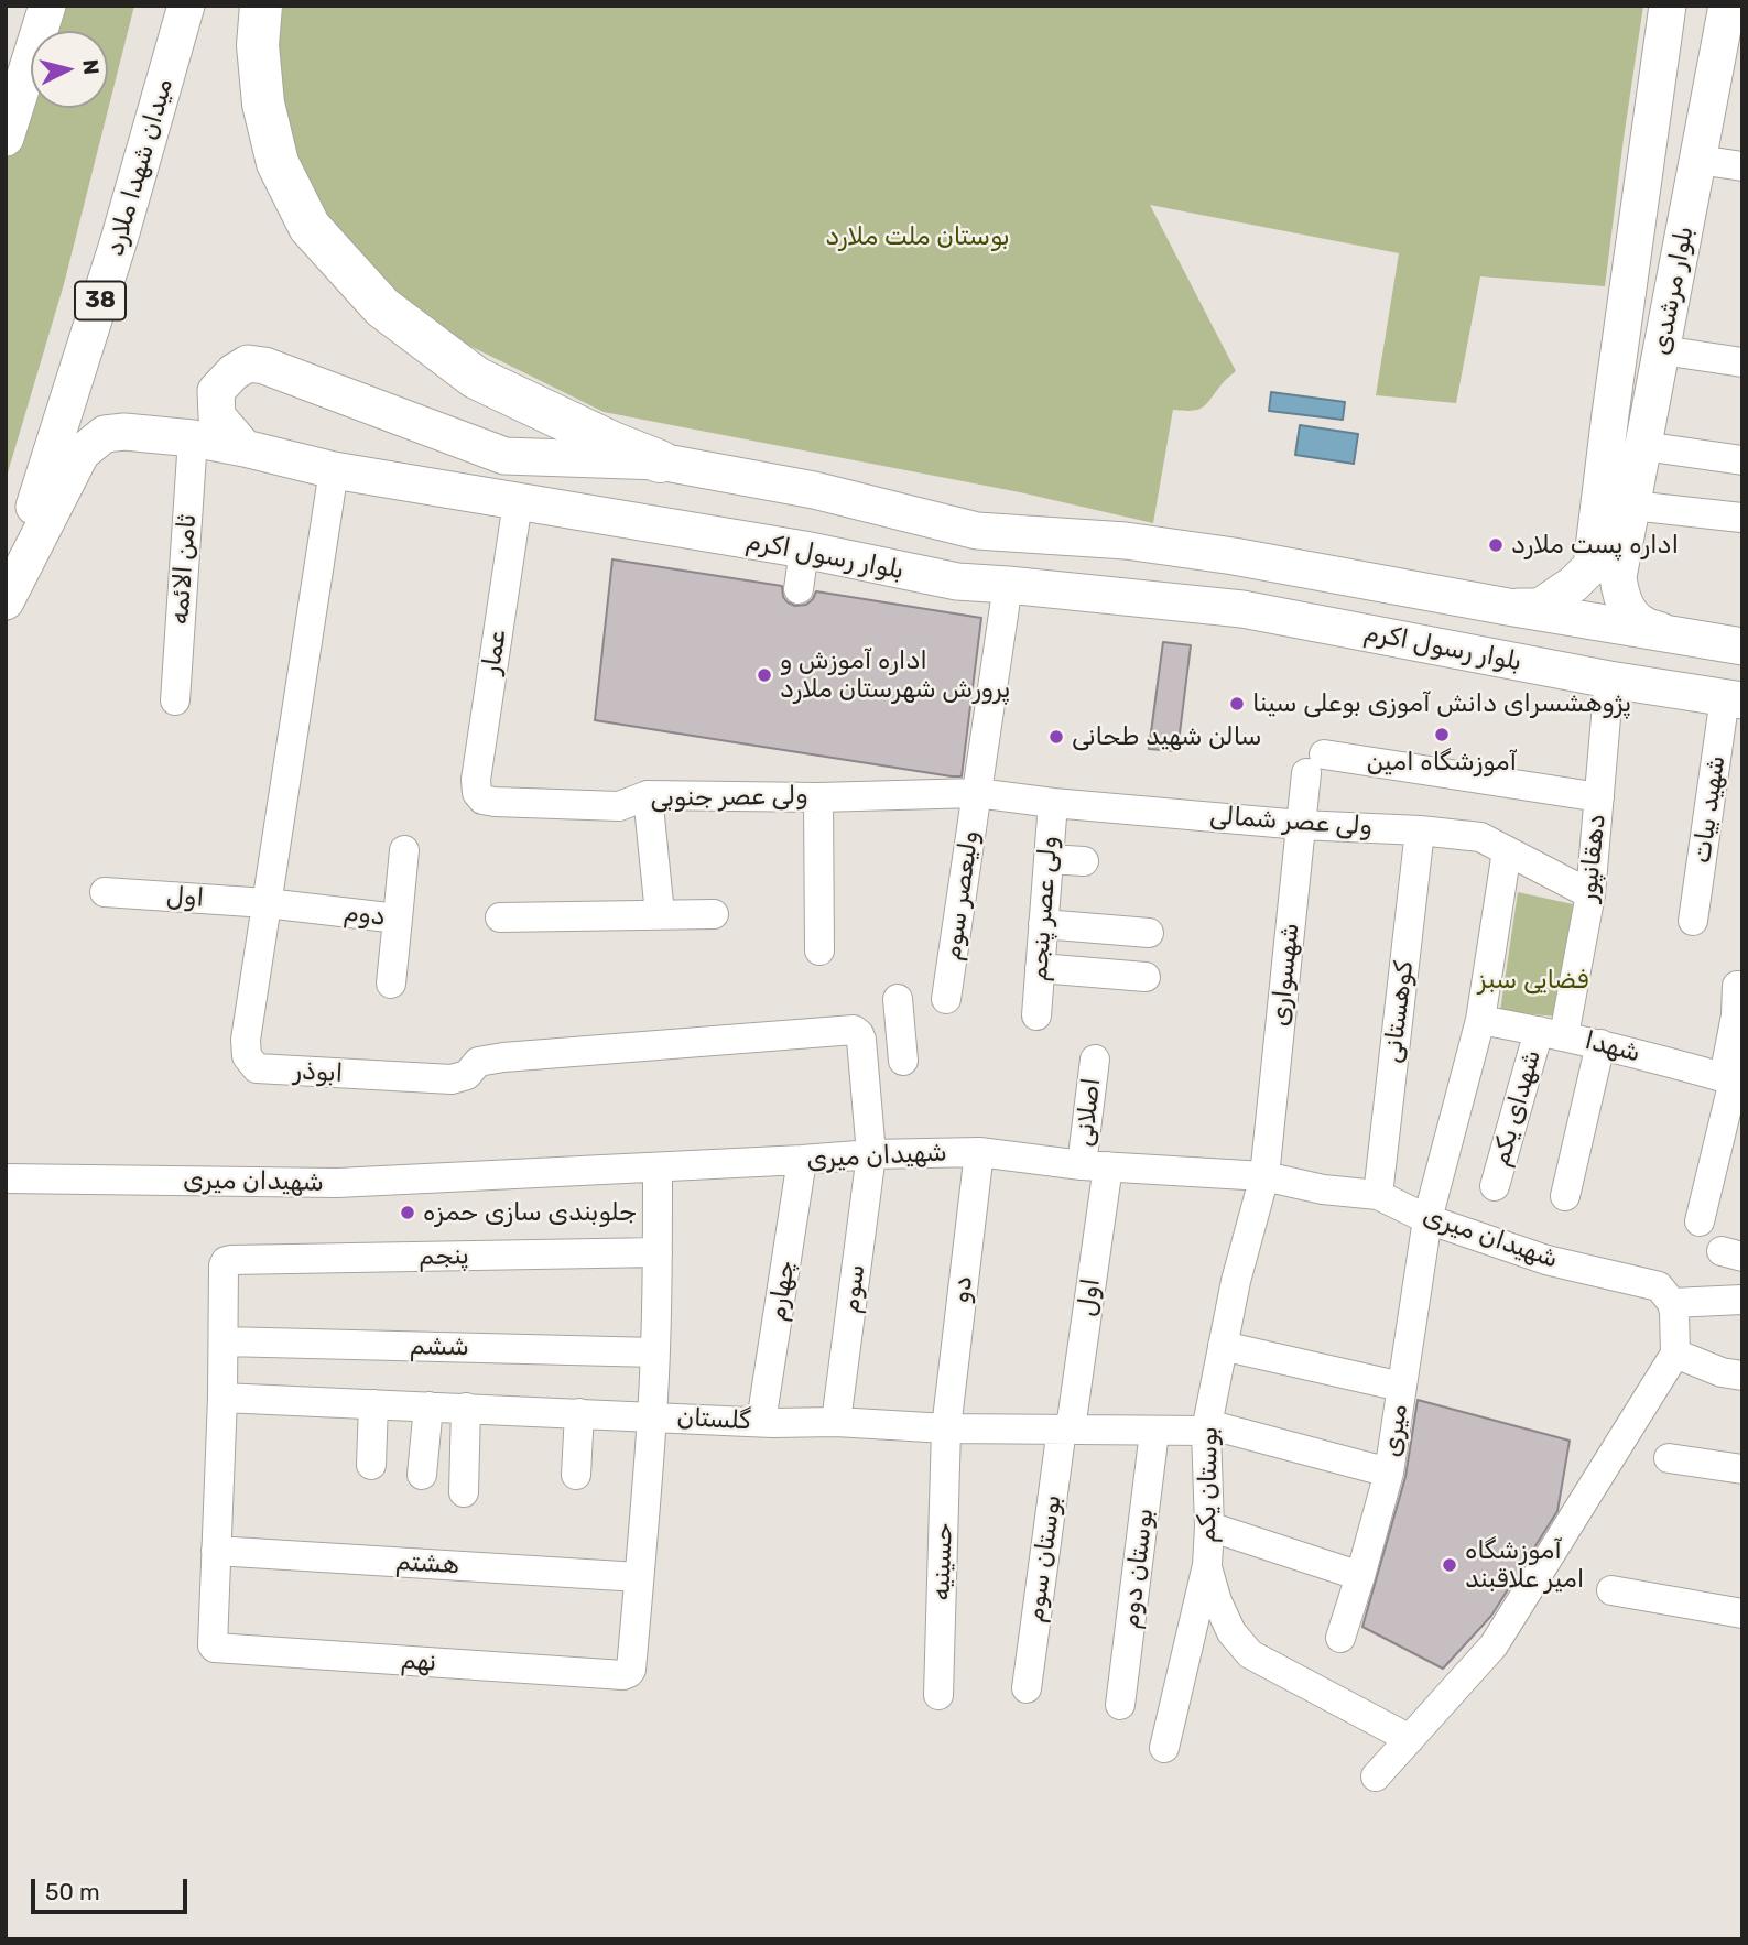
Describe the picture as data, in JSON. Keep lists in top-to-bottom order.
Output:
{
  "streets": {
    "main road": [
      "میدان شهدا ملارد",
      "بلوار مرشدی",
      "38",
      "بلوار رسول اکرم"
    ],
    "street": [
      "ثامن الائمه",
      "عمار",
      "ولی عصر جنوبی",
      "شهید بیات",
      "ولی عصر شمالی",
      "دهقانپور",
      "ولیعصر سوم",
      "اول",
      "ولی عصر پنجم",
      "دوم",
      "شهسواری",
      "کوهستانی",
      "شهدا",
      "ابوذر",
      "شهدای یکم",
      "اصلانی",
      "شهیدان میری",
      "پنجم",
      "سوم",
      "دو",
      "چهارم",
      "ششم",
      "گلستان",
      "میری",
      "بوستان یکم",
      "بوستان سوم",
      "حسینیه",
      "هشتم",
      "بوستان دوم",
      "نهم"
    ]
  },
  "crossings": [
    ["بلوار رسول اکرم", "ثامن الائمه"],
    ["بلوار رسول اکرم", "عمار"],
    ["بلوار رسول اکرم", "شهید بیات"],
    ["بلوار رسول اکرم", "دهقانپور"],
    ["بلوار رسول اکرم", "ولیعصر سوم"],
    ["بلوار رسول اکرم", "ابوذر"],
    ["عمار", "ولی عصر جنوبی"],
    ["ولی عصر جنوبی", "ولی عصر شمالی"],
    ["ولی عصر جنوبی", "ولیعصر سوم"],
    ["ولی عصر شمالی", "دهقانپور"],
    ["ولی عصر شمالی", "ولیعصر سوم"],
    ["ولی عصر شمالی", "ولی عصر پنجم"],
    ["ولی عصر شمالی", "شهسواری"],
    ["ولی عصر شمالی", "کوهستانی"],
    ["دهقانپور", "شهسواری"],
    ["دهقانپور", "شهدا"],
    ["دهقانپور", "شهدای یکم"],
    ["اول", "دوم"],
    ["اول", "ابوذر"],
    ["اول", "اصلانی"],
    ["اول", "شهیدان میری"],
    ["اول", "گلستان"],
    ["اول", "بوستان سوم"],
    ["دوم", "ابوذر"],
    ["شهسواری", "شهیدان میری"],
    ["شهسواری", "بوستان یکم"],
    ["کوهستانی", "شهیدان میری"],
    ["شهدا", "شهدای یکم"],
    ["اصلانی", "شهیدان میری"],
    ["شهیدان میری", "سوم"],
    ["شهیدان میری", "دو"],
    ["شهیدان میری", "چهارم"],
    ["شهیدان میری", "میری"],
    ["شهیدان میری", "بوستان یکم"],
    ["پنجم", "ششم"],
    ["سوم", "گلستان"],
    ["دو", "گلستان"],
    ["دو", "حسینیه"],
    ["چهارم", "گلستان"],
    ["گلستان", "میری"],
    ["گلستان", "بوستان یکم"],
    ["گلستان", "بوستان سوم"],
    ["گلستان", "حسینیه"],
    ["گلستان", "بوستان دوم"],
    ["هشتم", "نهم"]
  ],
  "parks": ["بوستان ملت ملارد", "فضایی سبز"],
  "places": [
    "اداره پست ملارد",
    "اداره آموزش و پرورش شهرستان ملارد",
    "پژوهشسرای دانش آموزی بوعلی سینا",
    "آموزشگاه امین",
    "سالن شهید طحانی",
    "جلوبندی سازی حمزه",
    "آموزشگاه امیر علاقبند"
  ],
  "scale_bar": "50 m",
  "north": "right"
}
